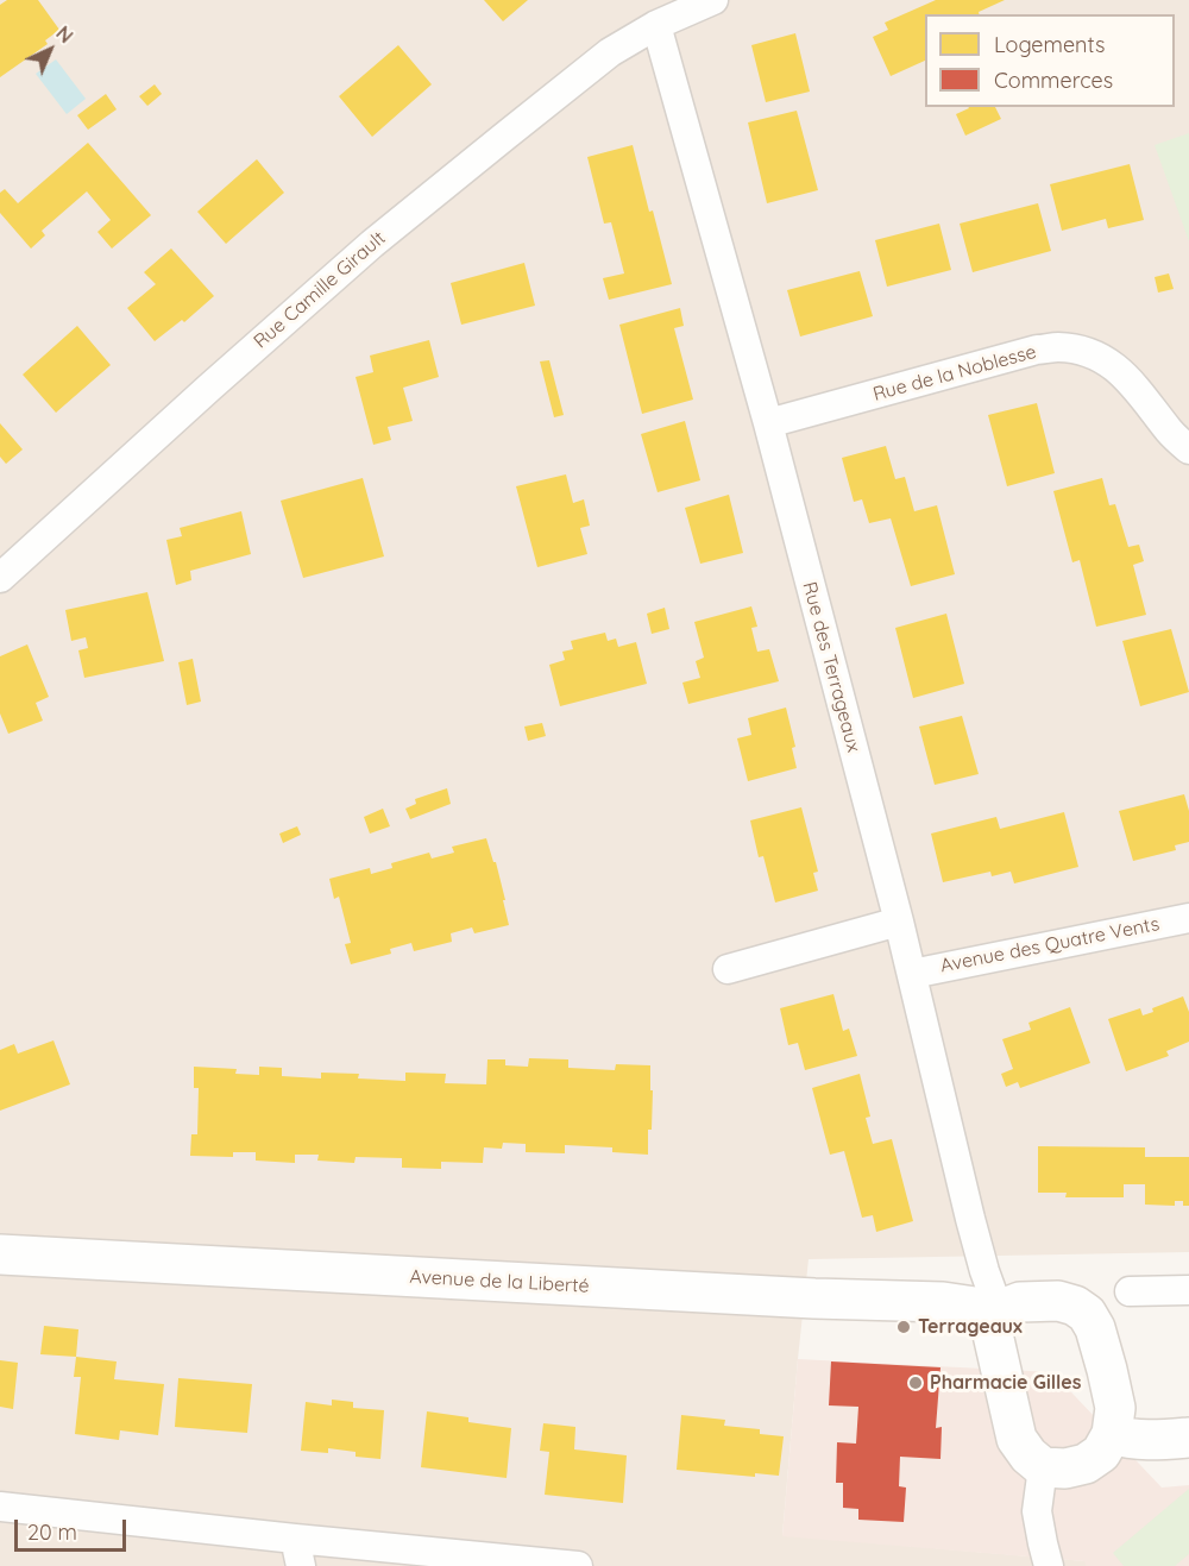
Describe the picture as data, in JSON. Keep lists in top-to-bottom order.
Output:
{
  "streets": {
    "street": [
      "Rue Camille Girault",
      "Rue de la Noblesse",
      "Rue des Terrageaux",
      "Avenue des Quatre Vents",
      "Avenue de la Liberté"
    ]
  },
  "crossings": [
    ["Rue Camille Girault", "Rue des Terrageaux"],
    ["Rue de la Noblesse", "Rue des Terrageaux"],
    ["Rue des Terrageaux", "Avenue des Quatre Vents"],
    ["Rue des Terrageaux", "Avenue de la Liberté"]
  ],
  "places": ["Terrageaux", "Pharmacie Gilles"],
  "legend": ["Logements", "Commerces"],
  "scale_bar": "20 m",
  "north": "top right"
}
